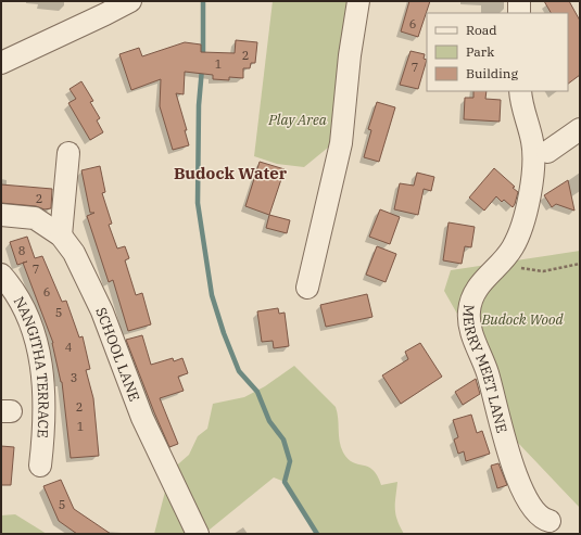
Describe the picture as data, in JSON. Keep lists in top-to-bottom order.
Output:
{
  "streets": {
    "street": ["SCHOOL LANE", "NANGITHA TERRACE", "MERRY MEET LANE"]
  },
  "districts": ["Budock Water"],
  "parks": ["Play Area", "Budock Wood"],
  "house_numbers": [
    "6",
    "2",
    "1",
    "7",
    "2",
    "8",
    "7",
    "6",
    "5",
    "4",
    "3",
    "2",
    "1",
    "5"
  ],
  "legend": ["Road", "Park", "Building"]
}
